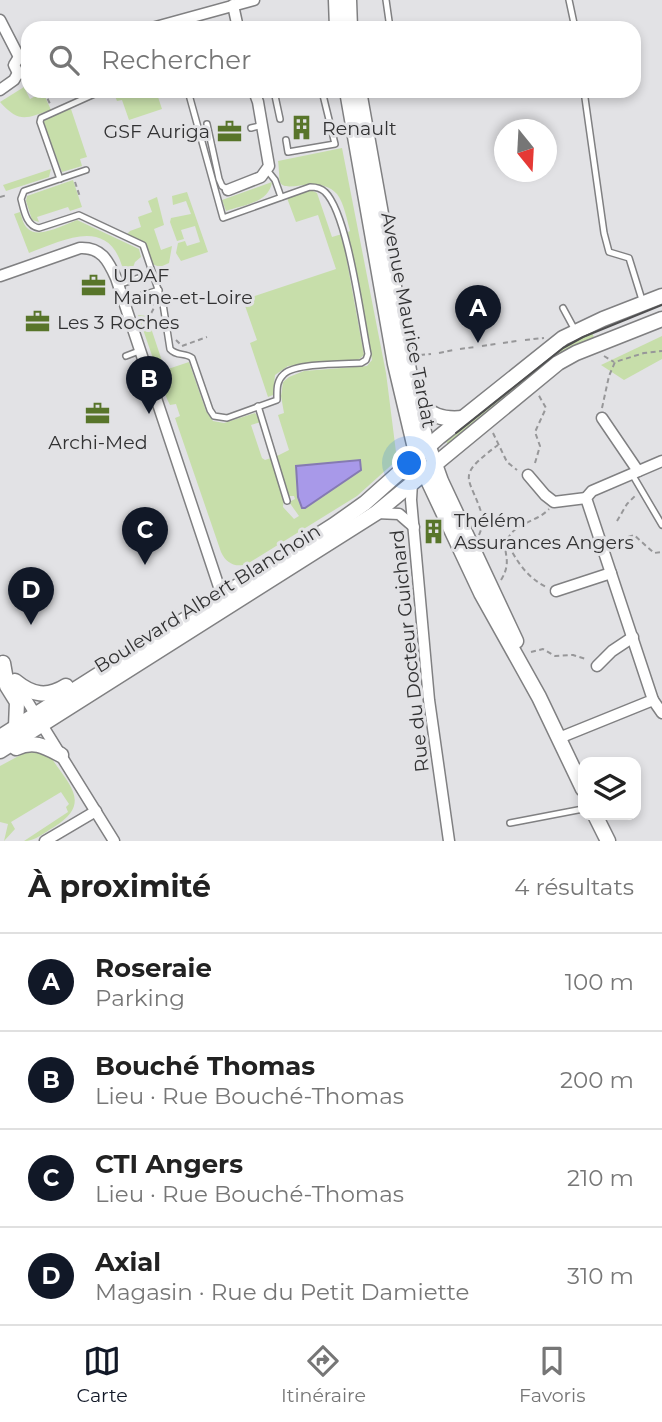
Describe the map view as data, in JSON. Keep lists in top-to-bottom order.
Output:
{
  "streets": {
    "street": ["Avenue Maurice Tardat", "Boulevard Albert Blanchoin", "Rue du Docteur Guichard"]
  },
  "crossings": [
    ["Avenue Maurice Tardat", "Boulevard Albert Blanchoin"],
    ["Avenue Maurice Tardat", "Rue du Docteur Guichard"],
    ["Boulevard Albert Blanchoin", "Rue du Docteur Guichard"]
  ],
  "places": {
    "building": ["Renault", "Thélém Assurances Angers"],
    "office": [
      "GSF Auriga",
      "UDAF Maine-et-Loire",
      "Les 3 Roches",
      "Archi-Med"
    ]
  },
  "north": "bottom",
  "page": {
    "search": "Rechercher",
    "pins": [
      "A",
      "B",
      "C",
      "D"
    ],
    "heading": ["À proximité", "4 résultats"],
    "list": [
      {
        "mark": "A",
        "name": "Roseraie",
        "note": "Parking",
        "value": "100 m"
      },
      {
        "mark": "B",
        "name": "Bouché Thomas",
        "note": "Lieu · Rue Bouché-Thomas",
        "value": "200 m"
      },
      {
        "mark": "C",
        "name": "CTI Angers",
        "note": "Lieu · Rue Bouché-Thomas",
        "value": "210 m"
      },
      {
        "mark": "D",
        "name": "Axial",
        "note": "Magasin · Rue du Petit Damiette",
        "value": "310 m"
      }
    ],
    "nav": ["Carte", "Itinéraire", "Favoris"]
  }
}
